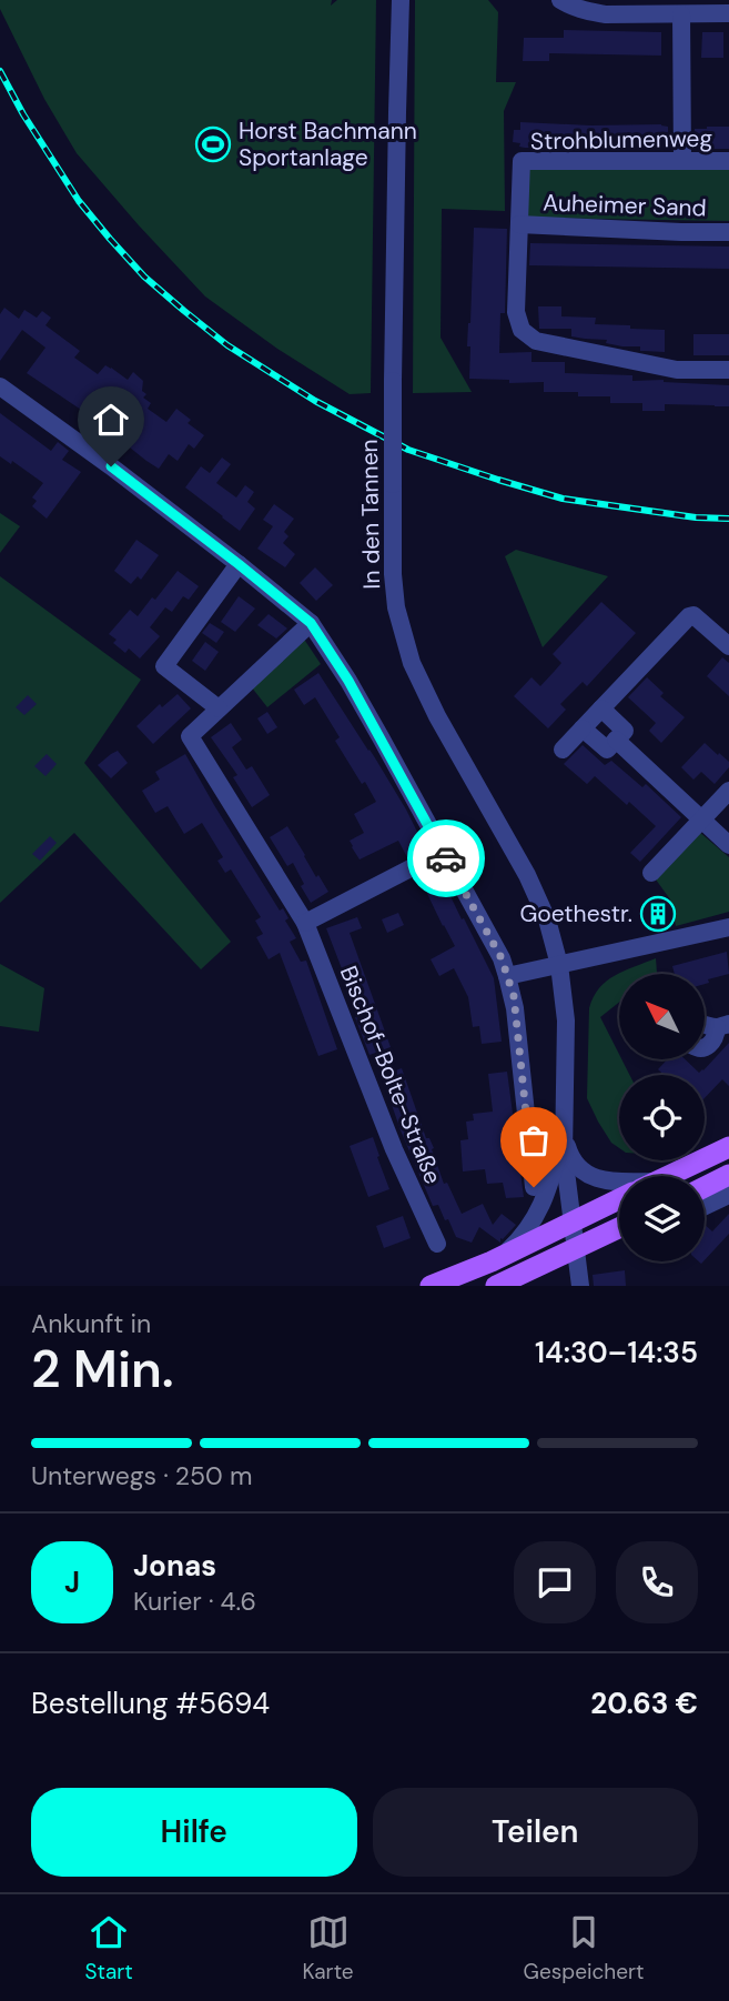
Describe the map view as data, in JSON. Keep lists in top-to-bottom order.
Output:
{
  "streets": {
    "street": [
      "Strohblumenweg",
      "Auheimer Sand",
      "In den Tannen",
      "Bischof-Bolte-Straße"
    ]
  },
  "crossings": [
    ["Strohblumenweg", "Auheimer Sand"]
  ],
  "places": {
    "sports": ["Horst Bachmann Sportanlage"],
    "building": ["Goethestr."]
  },
  "north": "top left",
  "page": {
    "heading": ["2 Min.", "Ankunft in", "14:30–14:35"],
    "panel": [
      "Jonas",
      "Kurier · 4.6",
      "Bestellung #5694",
      "20.63 €"
    ],
    "bar": "Unterwegs · 250 m",
    "round": "J",
    "buttons": ["Hilfe", "Teilen"],
    "tabs": ["Start", "Karte", "Gespeichert"]
  }
}
